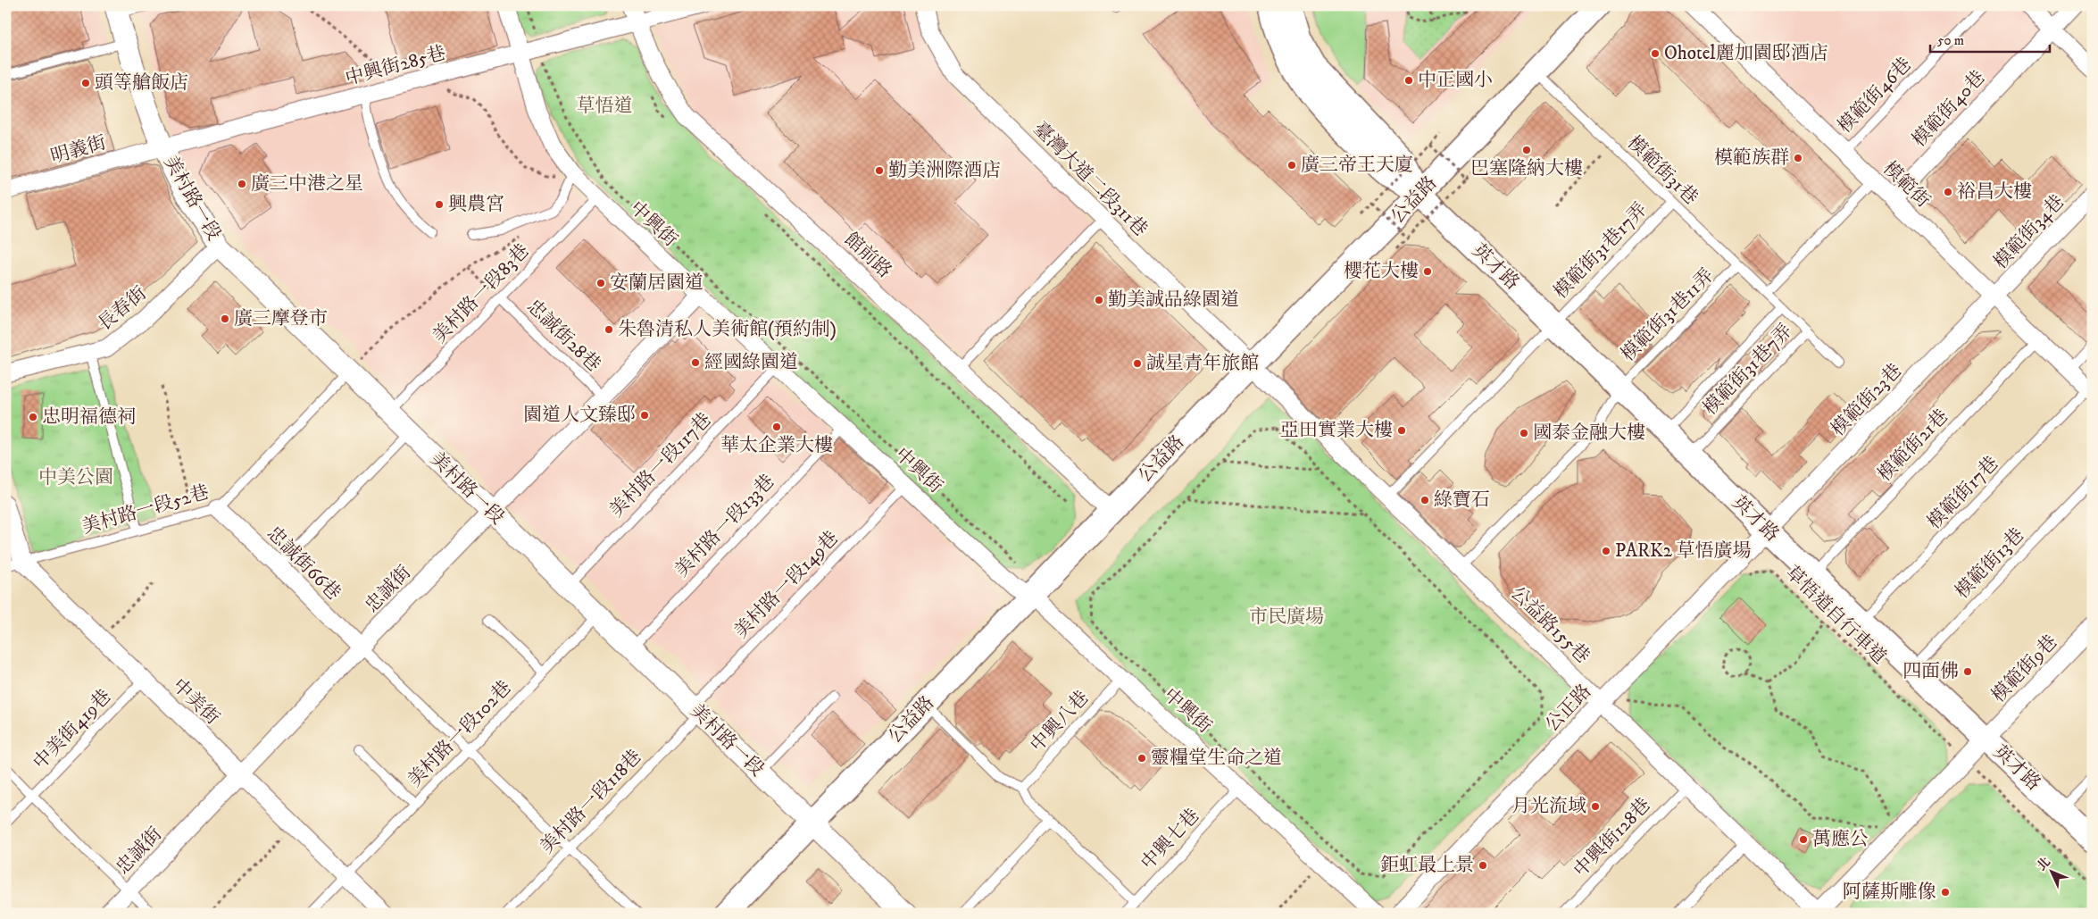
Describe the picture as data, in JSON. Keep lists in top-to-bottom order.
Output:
{
  "streets": {
    "main road": ["公益路", "英才路"],
    "street": [
      "中興街285巷",
      "模範街40巷",
      "明義街",
      "臺灣大道二段311巷",
      "模範街",
      "美村路一段",
      "中興街",
      "模範街34巷",
      "館前路",
      "長春街",
      "模範街23巷",
      "忠誠街66巷",
      "忠誠街",
      "公益路155巷",
      "模範街9巷",
      "中美街",
      "公正路"
    ],
    "lane": [
      "模範街46巷",
      "模範街31巷",
      "模範街31巷17弄",
      "美村路一段83巷",
      "模範街31巷11弄",
      "忠誠街28巷",
      "模範街31巷7弄",
      "模範街21巷",
      "美村路一段117巷",
      "模範街17巷",
      "美村路一段52巷",
      "美村路一段133巷",
      "模範街13巷",
      "美村路一段149巷",
      "中興八巷",
      "中美街419巷",
      "美村路一段102巷",
      "美村路一段118巷",
      "中興街128巷",
      "中興七巷"
    ],
    "path": ["草悟道自行車道"]
  },
  "crossings": [
    ["中興街285巷", "明義街"],
    ["中興街285巷", "美村路一段"],
    ["中興街285巷", "中興街"],
    ["中興街285巷", "館前路"],
    ["模範街46巷", "模範街"],
    ["模範街40巷", "模範街"],
    ["明義街", "美村路一段"],
    ["模範街31巷", "公益路"],
    ["模範街31巷", "模範街31巷17弄"],
    ["模範街31巷", "模範街31巷11弄"],
    ["模範街31巷", "模範街31巷7弄"],
    ["臺灣大道二段311巷", "公益路"],
    ["臺灣大道二段311巷", "公益路155巷"],
    ["模範街", "模範街34巷"],
    ["模範街", "模範街23巷"],
    ["模範街", "模範街21巷"],
    ["模範街", "模範街17巷"],
    ["美村路一段", "公益路"],
    ["美村路一段", "美村路一段83巷"],
    ["美村路一段", "長春街"],
    ["美村路一段", "美村路一段117巷"],
    ["美村路一段", "美村路一段52巷"],
    ["美村路一段", "美村路一段133巷"],
    ["美村路一段", "美村路一段149巷"],
    ["美村路一段", "忠誠街"],
    ["美村路一段", "美村路一段102巷"],
    ["美村路一段", "美村路一段118巷"],
    ["公益路", "中興街"],
    ["公益路", "館前路"],
    ["公益路", "英才路"],
    ["公益路", "公益路155巷"],
    ["中興街", "美村路一段83巷"],
    ["中興街", "美村路一段117巷"],
    ["中興街", "美村路一段133巷"],
    ["中興街", "美村路一段149巷"],
    ["中興街", "忠誠街"],
    ["中興街", "中興八巷"],
    ["中興街", "中興七巷"],
    ["模範街34巷", "模範街23巷"],
    ["模範街31巷17弄", "英才路"],
    ["模範街31巷17弄", "公益路155巷"],
    ["英才路", "模範街31巷11弄"],
    ["英才路", "模範街31巷7弄"],
    ["英才路", "模範街23巷"],
    ["英才路", "模範街21巷"],
    ["英才路", "模範街17巷"],
    ["英才路", "模範街13巷"],
    ["英才路", "模範街9巷"],
    ["英才路", "公正路"],
    ["美村路一段83巷", "忠誠街28巷"],
    ["模範街31巷11弄", "公益路155巷"],
    ["忠誠街28巷", "忠誠街"],
    ["模範街23巷", "公正路"],
    ["美村路一段52巷", "忠誠街66巷"],
    ["美村路一段52巷", "中美街"],
    ["忠誠街66巷", "忠誠街"],
    ["美村路一段149巷", "美村路一段118巷"],
    ["忠誠街", "中美街"],
    ["公益路155巷", "模範街9巷"],
    ["公益路155巷", "公正路"],
    ["公益路155巷", "中興街128巷"],
    ["中美街", "中美街419巷"],
    ["中美街", "美村路一段102巷"]
  ],
  "parks": ["草悟道", "中美公園", "市民廣場"],
  "places": [
    "Ohotel麗加園邸酒店",
    "中正國小",
    "頭等艙飯店",
    "巴塞隆納大樓",
    "模範族群",
    "廣三帝王天廈",
    "勤美洲際酒店",
    "廣三中港之星",
    "裕昌大樓",
    "興農宮",
    "櫻花大樓",
    "安蘭居園道",
    "勤美誠品綠園道",
    "廣三摩登市",
    "朱魯清私人美術館(預約制)",
    "經國綠園道",
    "誠星青年旅館",
    "園道人文臻邸",
    "忠明福德祠",
    "華太企業大樓",
    "亞田實業大樓",
    "國泰金融大樓",
    "綠寶石",
    "PARK2 草悟廣場",
    "四面佛",
    "靈糧堂生命之道",
    "月光流域",
    "萬應公",
    "鉅虹最上景",
    "阿薩斯雕像"
  ],
  "scale_bar": "50 m",
  "north": "top left"
}
